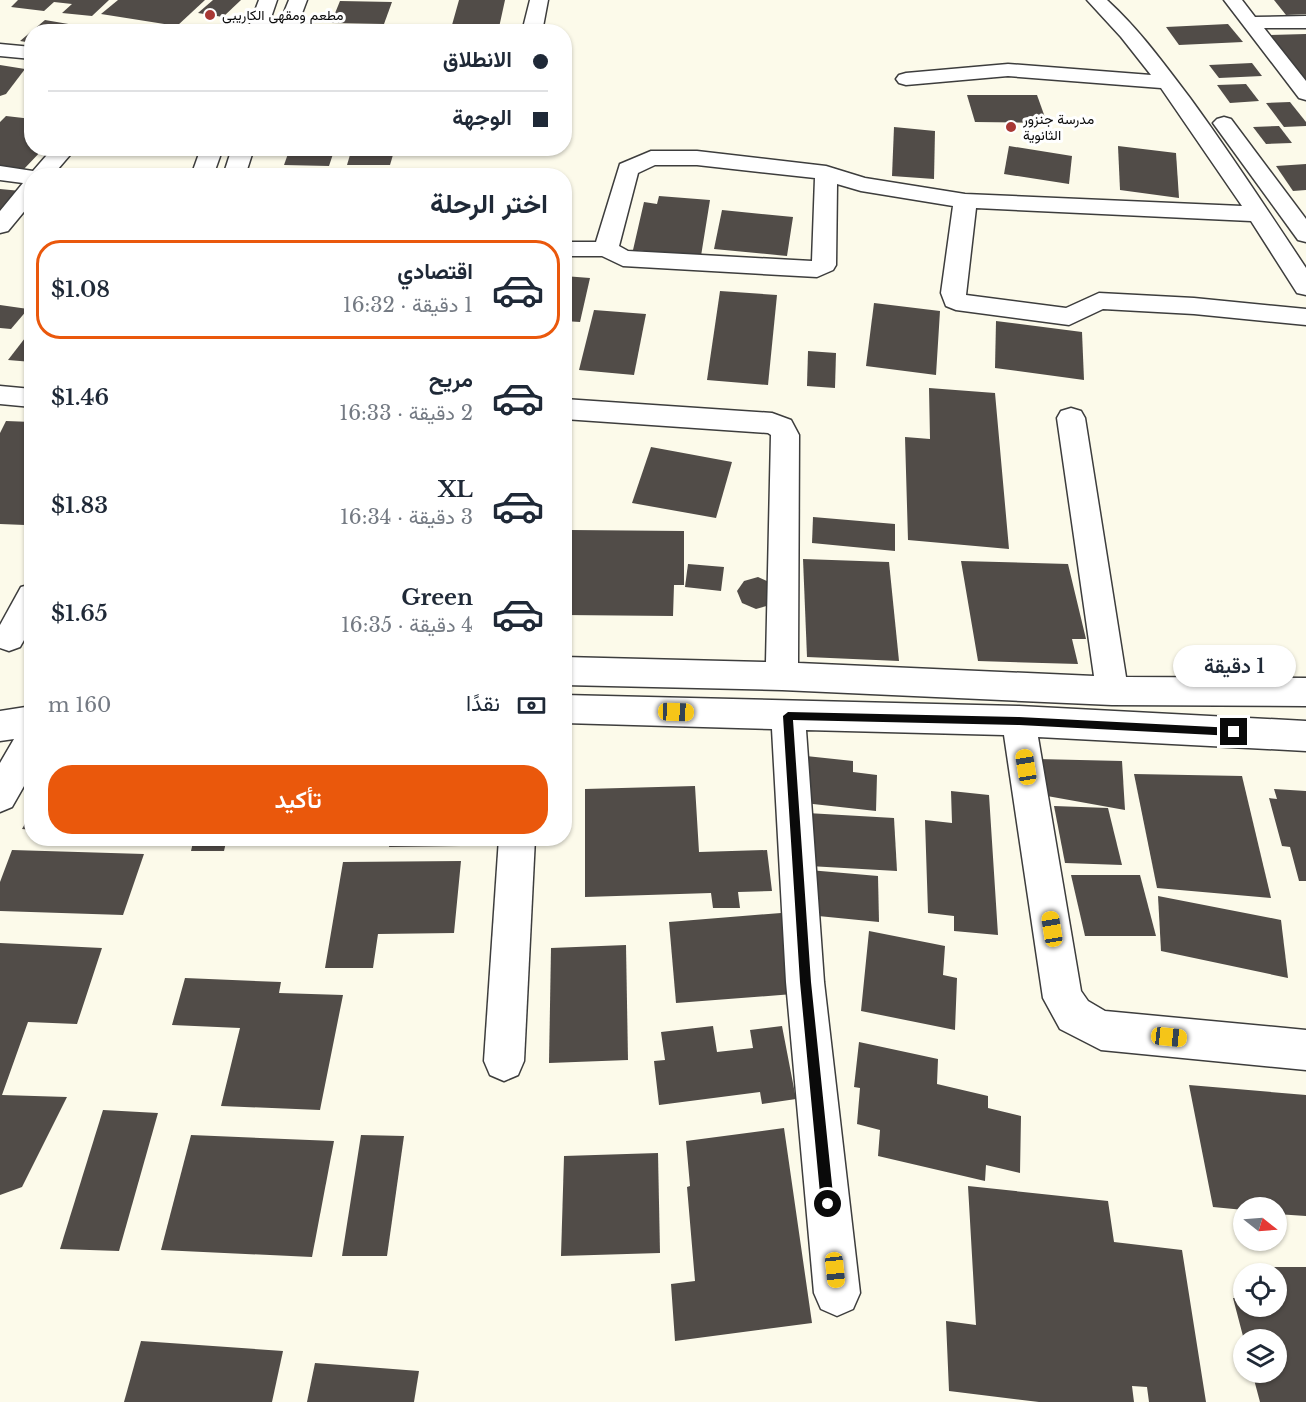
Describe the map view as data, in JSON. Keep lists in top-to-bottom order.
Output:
{
  "places": ["مطعم ومقهى الكاريبي", "مدرسة جنزور الثانوية"],
  "north": "right",
  "page": {
    "banner": ["الانطلاق", "الوجهة"],
    "heading": "اختر الرحلة",
    "list": [
      {
        "name": "اقتصادي",
        "note": "1 دقيقة · 16:32",
        "value": "$1.08"
      },
      {
        "name": "مريح",
        "note": "2 دقيقة · 16:33",
        "value": "$1.46"
      },
      {
        "name": "XL",
        "note": "3 دقيقة · 16:34",
        "value": "$1.83"
      },
      {
        "name": "Green",
        "note": "4 دقيقة · 16:35",
        "value": "$1.65"
      }
    ],
    "bubble": "1 دقيقة",
    "pay": ["نقدًا", "160 m"],
    "buttons": "تأكيد"
  }
}
